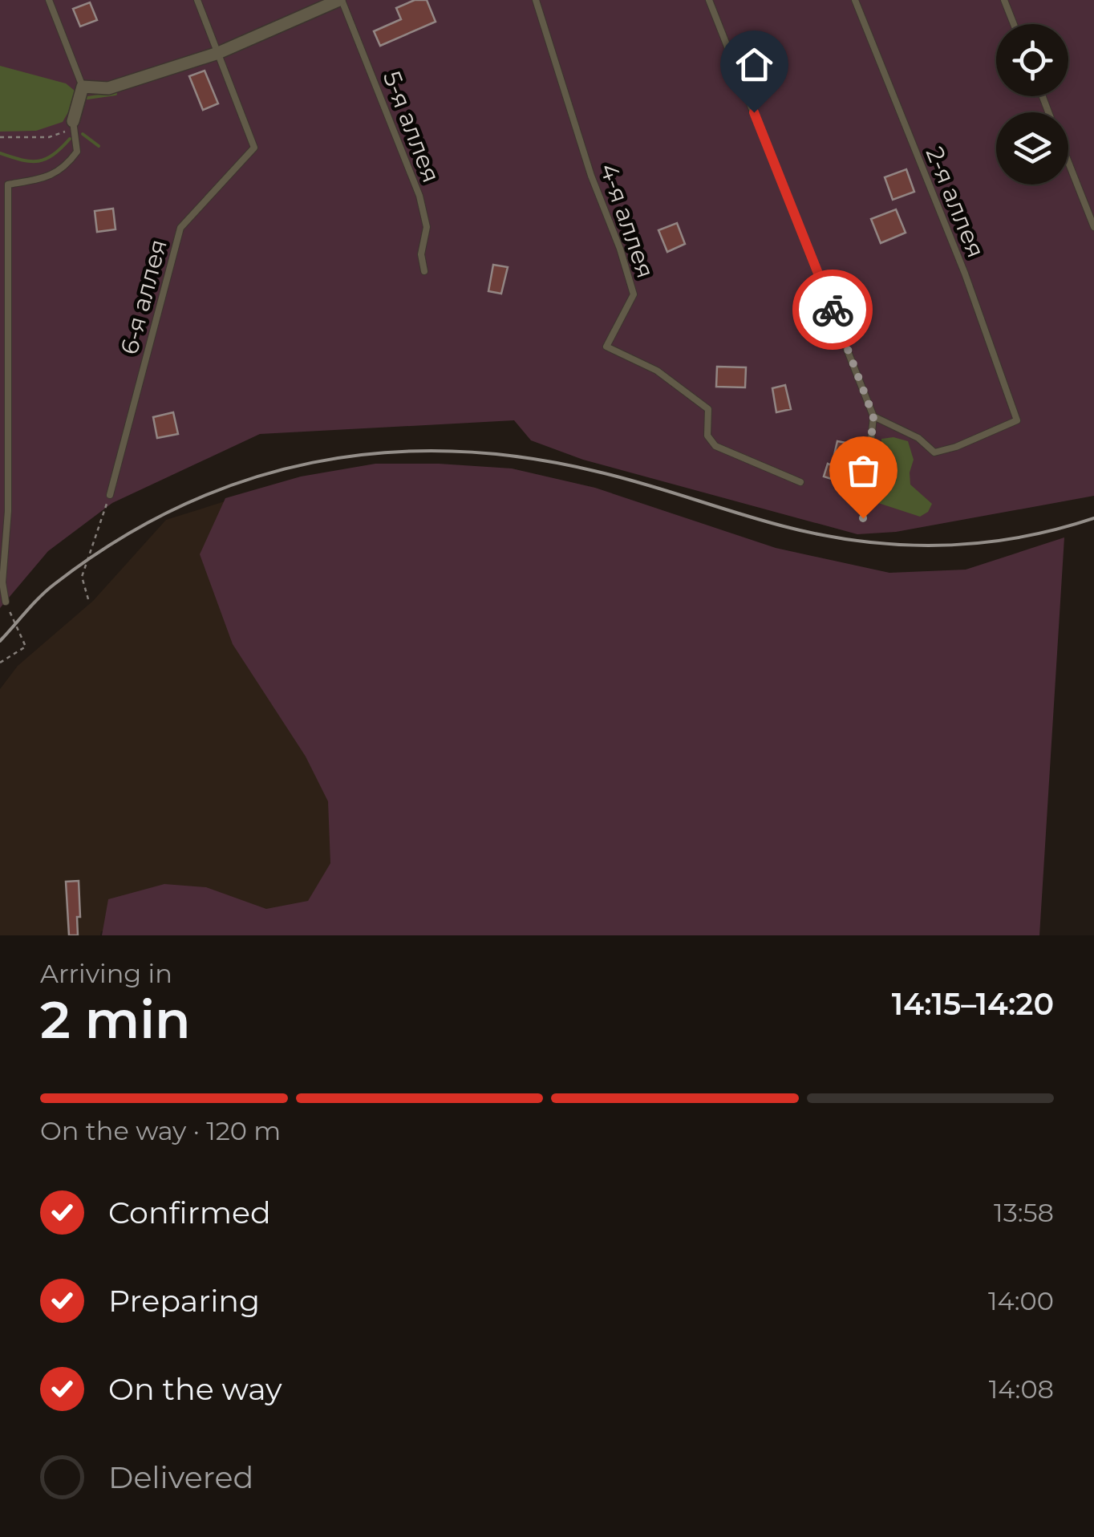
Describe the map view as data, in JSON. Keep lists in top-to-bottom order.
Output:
{
  "streets": {
    "lane": [
      "5-я аллея",
      "2-я аллея",
      "4-я аллея",
      "6-я аллея"
    ]
  },
  "page": {
    "heading": ["2 min", "Arriving in", "14:15–14:20"],
    "bar": "On the way · 120 m",
    "list": [
      ["Confirmed", "13:58"],
      ["Preparing", "14:00"],
      ["On the way", "14:08"],
      "Delivered"
    ]
  }
}
